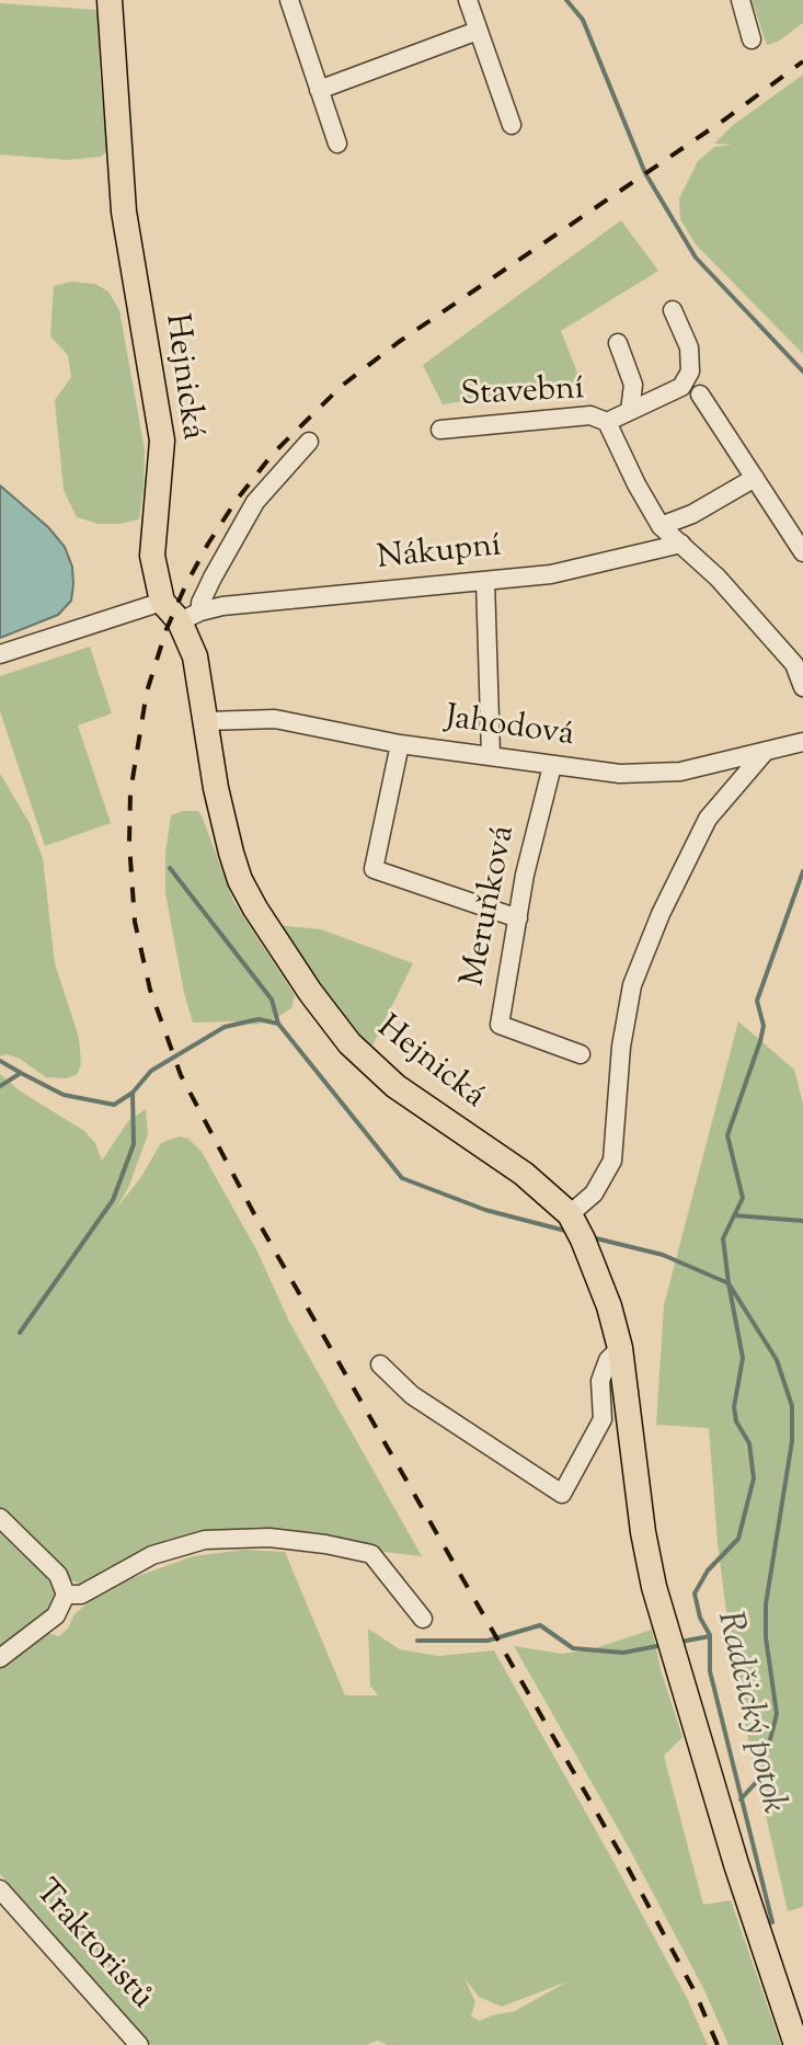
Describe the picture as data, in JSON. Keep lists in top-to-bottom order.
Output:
{
  "streets": {
    "main road": ["Hejnická"],
    "street": [
      "Stavební",
      "Nákupní",
      "Jahodová",
      "Meruňková",
      "Traktoristů"
    ]
  },
  "crossings": [
    ["Hejnická", "Nákupní"],
    ["Hejnická", "Jahodová"],
    ["Stavební", "Nákupní"],
    ["Jahodová", "Meruňková"]
  ],
  "water": ["Radčický potok"]
}
